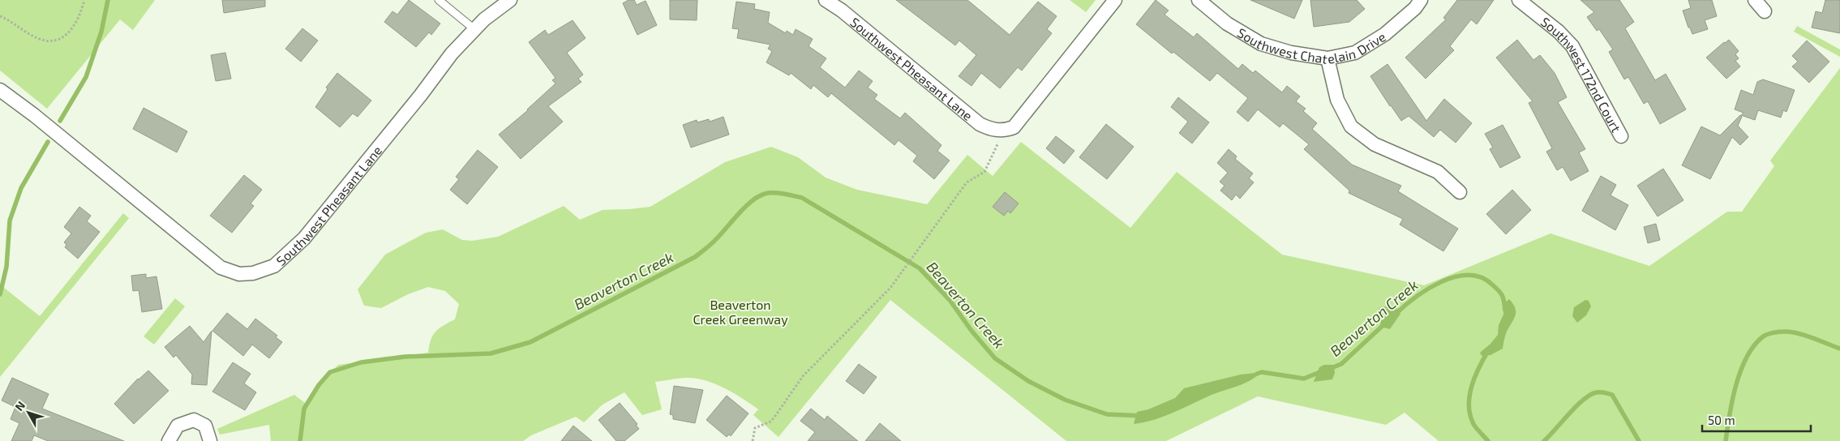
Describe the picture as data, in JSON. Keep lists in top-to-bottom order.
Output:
{
  "streets": {
    "street": ["Southwest Chatelain Drive", "Southwest Pheasant Lane", "Southwest 172nd Court"]
  },
  "water": ["Beaverton Creek"],
  "parks": ["Beaverton Creek Greenway"],
  "scale_bar": "50 m",
  "north": "top left"
}
